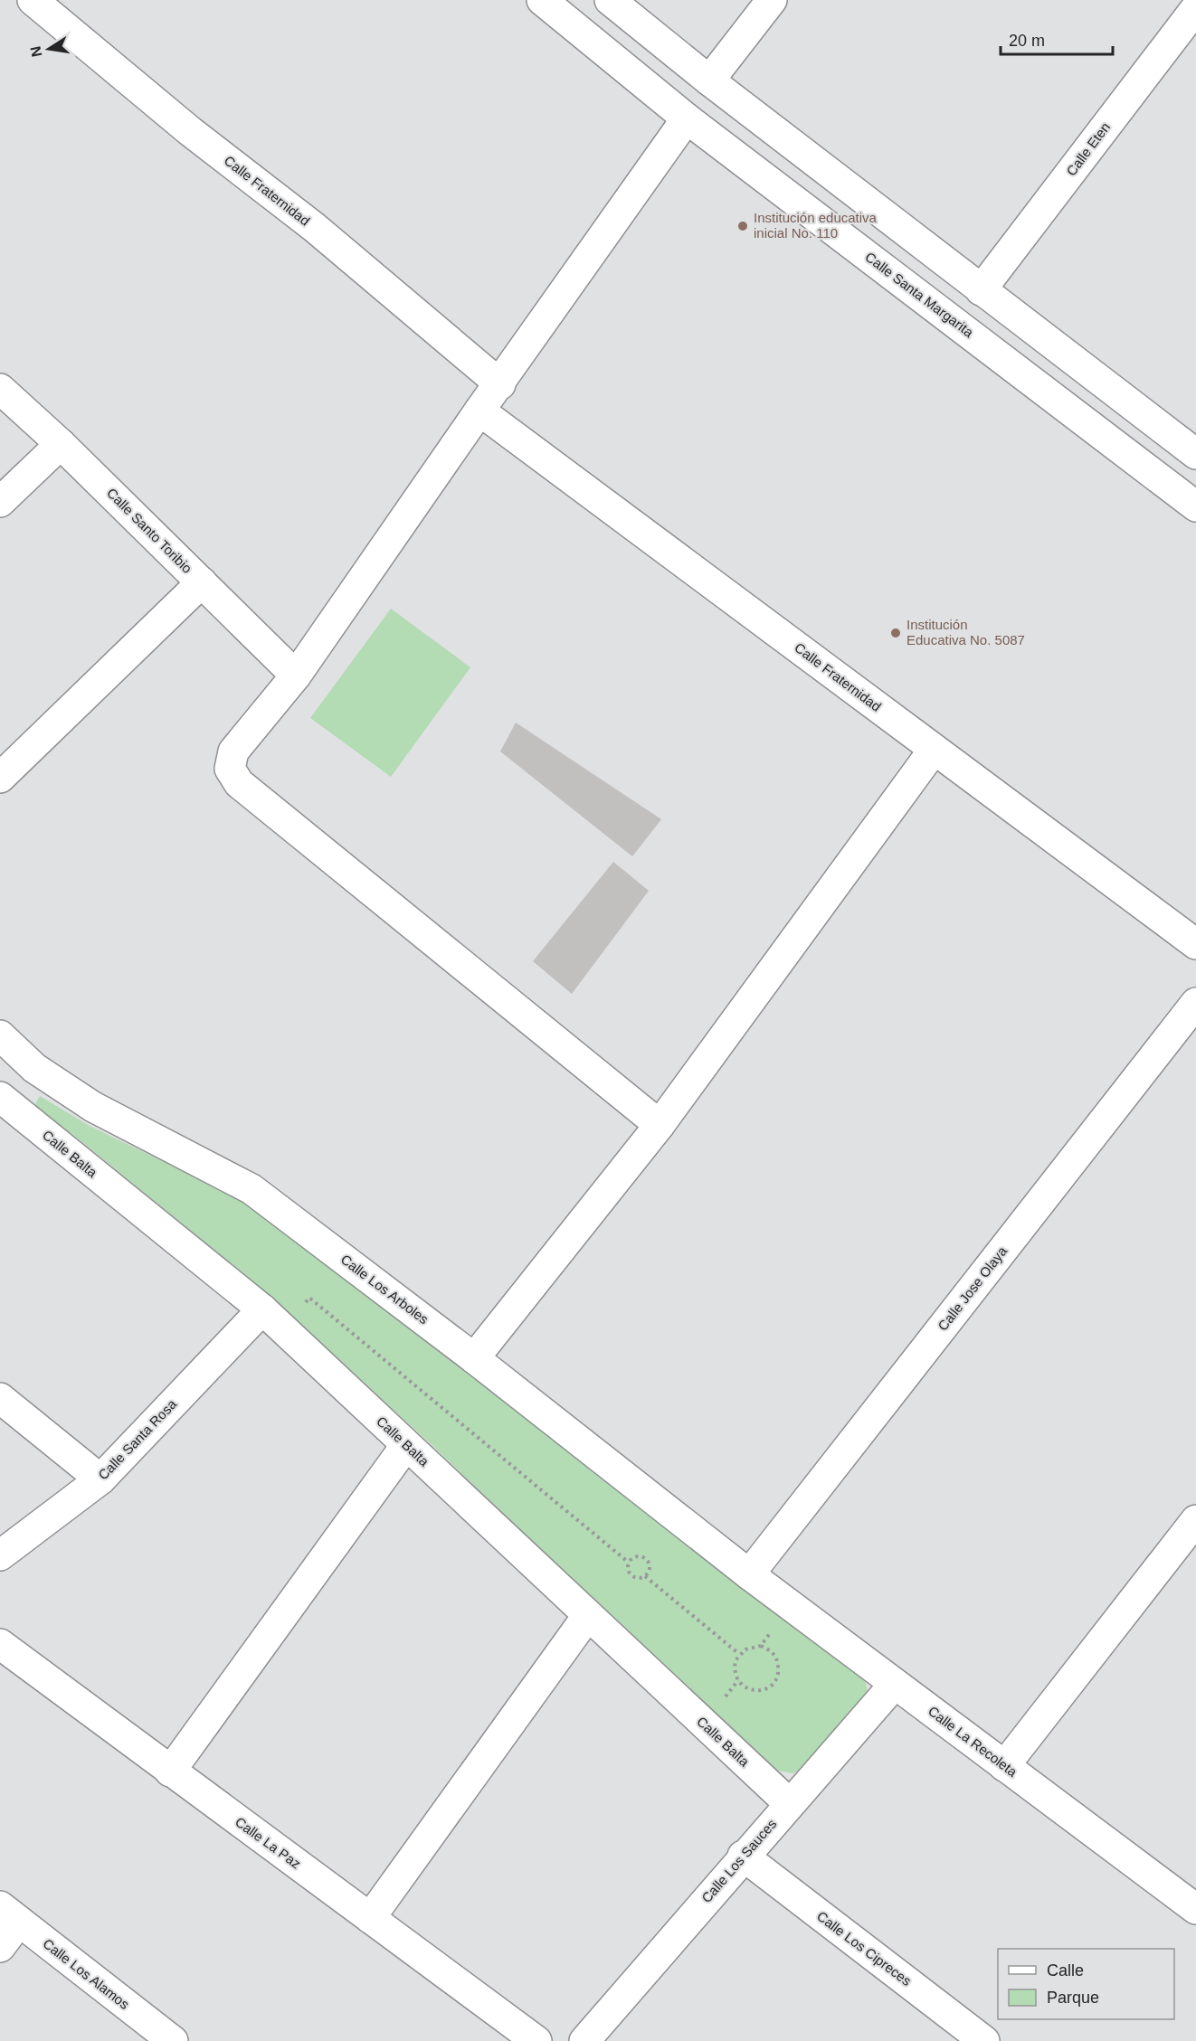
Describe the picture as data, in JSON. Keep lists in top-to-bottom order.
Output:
{
  "streets": {
    "street": [
      "Calle Eten",
      "Calle Fraternidad",
      "Calle Santa Margarita",
      "Calle Santo Toribio",
      "Calle Balta",
      "Calle Jose Olaya",
      "Calle Los Arboles",
      "Calle Santa Rosa",
      "Calle La Recoleta",
      "Calle La Paz",
      "Calle Los Sauces",
      "Calle Los Cipreces",
      "Calle Los Alamos"
    ]
  },
  "crossings": [
    ["Calle Balta", "Calle Santa Rosa"],
    ["Calle Balta", "Calle Los Sauces"],
    ["Calle Jose Olaya", "Calle Los Arboles"],
    ["Calle Jose Olaya", "Calle La Recoleta"],
    ["Calle Los Arboles", "Calle La Recoleta"],
    ["Calle La Recoleta", "Calle Los Sauces"],
    ["Calle Los Sauces", "Calle Los Cipreces"]
  ],
  "places": ["Institución educativa inicial No. 110", "Institución Educativa No. 5087"],
  "legend": ["Calle", "Parque"],
  "scale_bar": "20 m",
  "north": "left"
}
